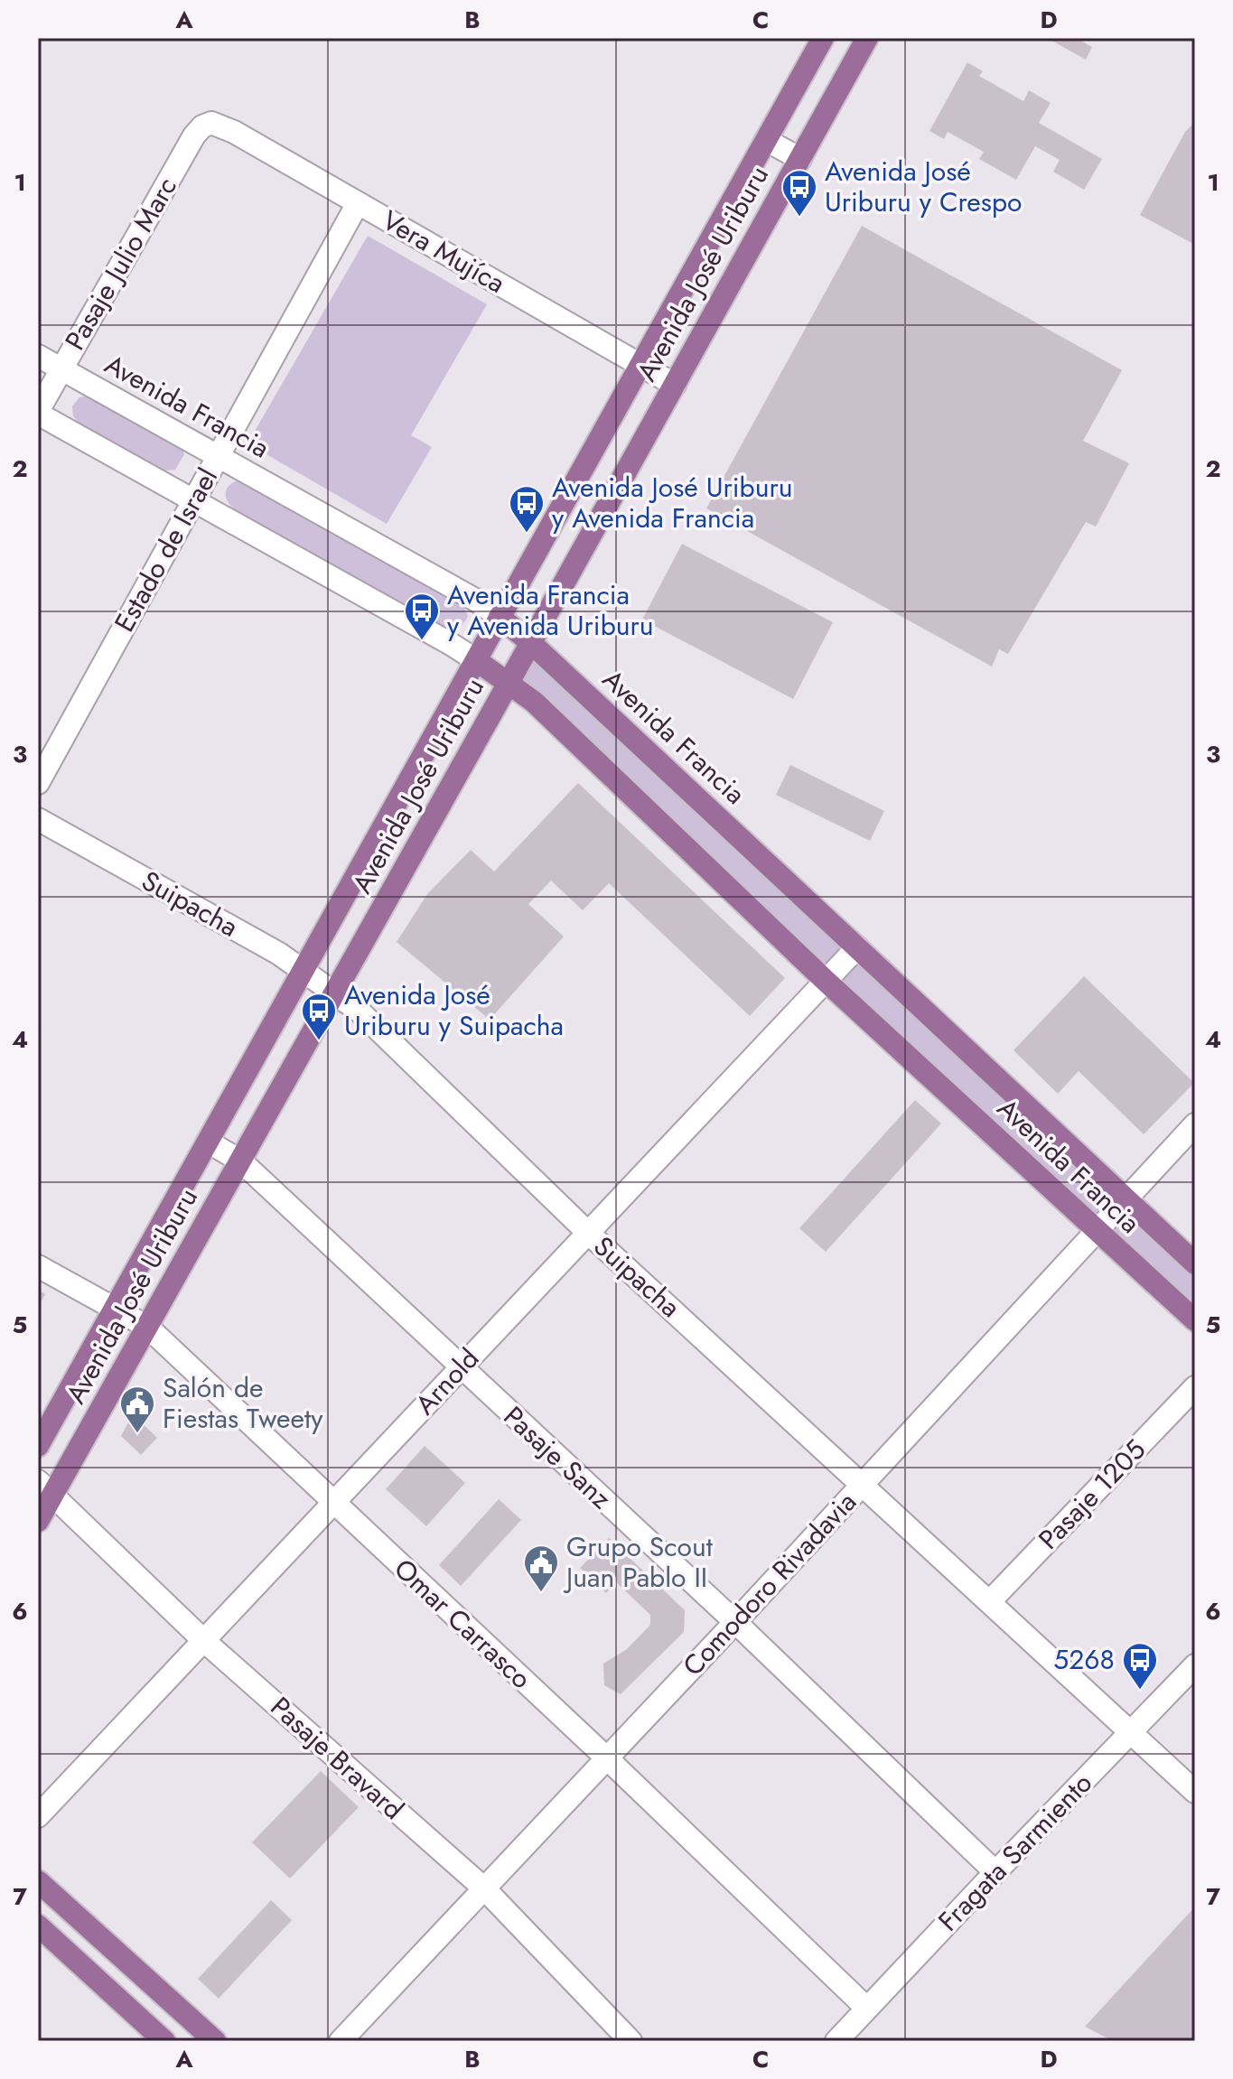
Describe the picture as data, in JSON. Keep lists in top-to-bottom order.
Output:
{
  "streets": {
    "main road": ["Avenida José Uriburu", "Avenida Francia"],
    "street": [
      "Vera Mujíca",
      "Pasaje Julio Marc",
      "Estado de Israel",
      "Suipacha",
      "Arnold",
      "Pasaje Sanz",
      "Pasaje 1205",
      "Comodoro Rivadavia",
      "Omar Carrasco",
      "Pasaje Bravard",
      "Fragata Sarmiento"
    ]
  },
  "crossings": [
    ["Vera Mujíca", "Pasaje Julio Marc"],
    ["Vera Mujíca", "Avenida José Uriburu"],
    ["Vera Mujíca", "Estado de Israel"],
    ["Pasaje Julio Marc", "Avenida Francia"],
    ["Avenida José Uriburu", "Avenida Francia"],
    ["Avenida José Uriburu", "Suipacha"],
    ["Avenida José Uriburu", "Pasaje Sanz"],
    ["Avenida José Uriburu", "Omar Carrasco"],
    ["Avenida José Uriburu", "Pasaje Bravard"],
    ["Avenida Francia", "Estado de Israel"],
    ["Avenida Francia", "Arnold"],
    ["Avenida Francia", "Comodoro Rivadavia"],
    ["Suipacha", "Arnold"],
    ["Suipacha", "Pasaje 1205"],
    ["Suipacha", "Comodoro Rivadavia"],
    ["Suipacha", "Fragata Sarmiento"],
    ["Arnold", "Pasaje Sanz"],
    ["Arnold", "Omar Carrasco"],
    ["Arnold", "Pasaje Bravard"],
    ["Pasaje Sanz", "Comodoro Rivadavia"],
    ["Pasaje Sanz", "Fragata Sarmiento"],
    ["Comodoro Rivadavia", "Omar Carrasco"],
    ["Comodoro Rivadavia", "Pasaje Bravard"],
    ["Omar Carrasco", "Fragata Sarmiento"]
  ],
  "places": {
    "bus stop": [
      "Avenida José Uriburu y Crespo",
      "Avenida José Uriburu y Avenida Francia",
      "Avenida Francia y Avenida Uriburu",
      "Avenida José Uriburu y Suipacha",
      "5268"
    ],
    "public building": ["Salón de Fiestas Tweety", "Grupo Scout Juan Pablo II"]
  },
  "grid": {
    "columns": [
      "A",
      "B",
      "C",
      "D"
    ],
    "rows": [
      "1",
      "2",
      "3",
      "4",
      "5",
      "6",
      "7"
    ]
  }
}
